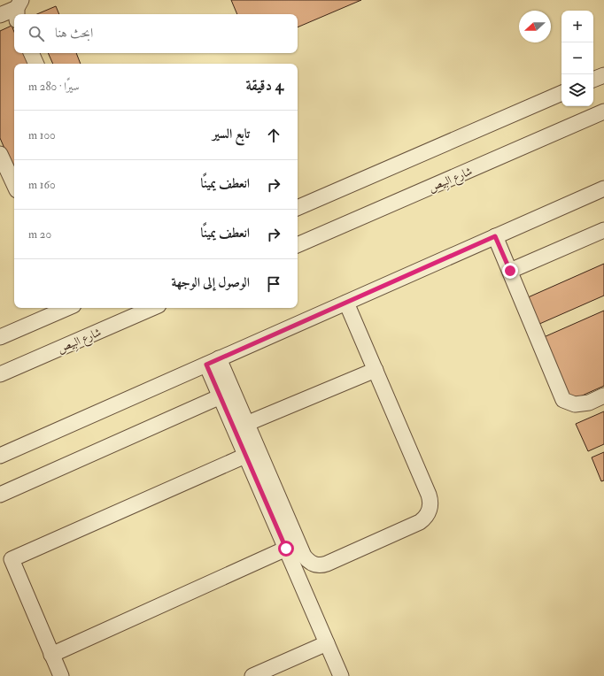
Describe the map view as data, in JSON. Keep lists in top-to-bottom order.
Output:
{
  "streets": {
    "street": ["شارع البِيص"]
  },
  "north": "left",
  "page": {
    "map_buttons": ["+", "−"],
    "search": "ابحث هنا",
    "heading": ["4 دقيقة", "سيرًا · 280 m"],
    "list": [
      ["تابع السير", "100 m"],
      ["انعطف يمينًا", "160 m"],
      ["انعطف يمينًا", "20 m"],
      "الوصول إلى الوجهة"
    ]
  }
}
